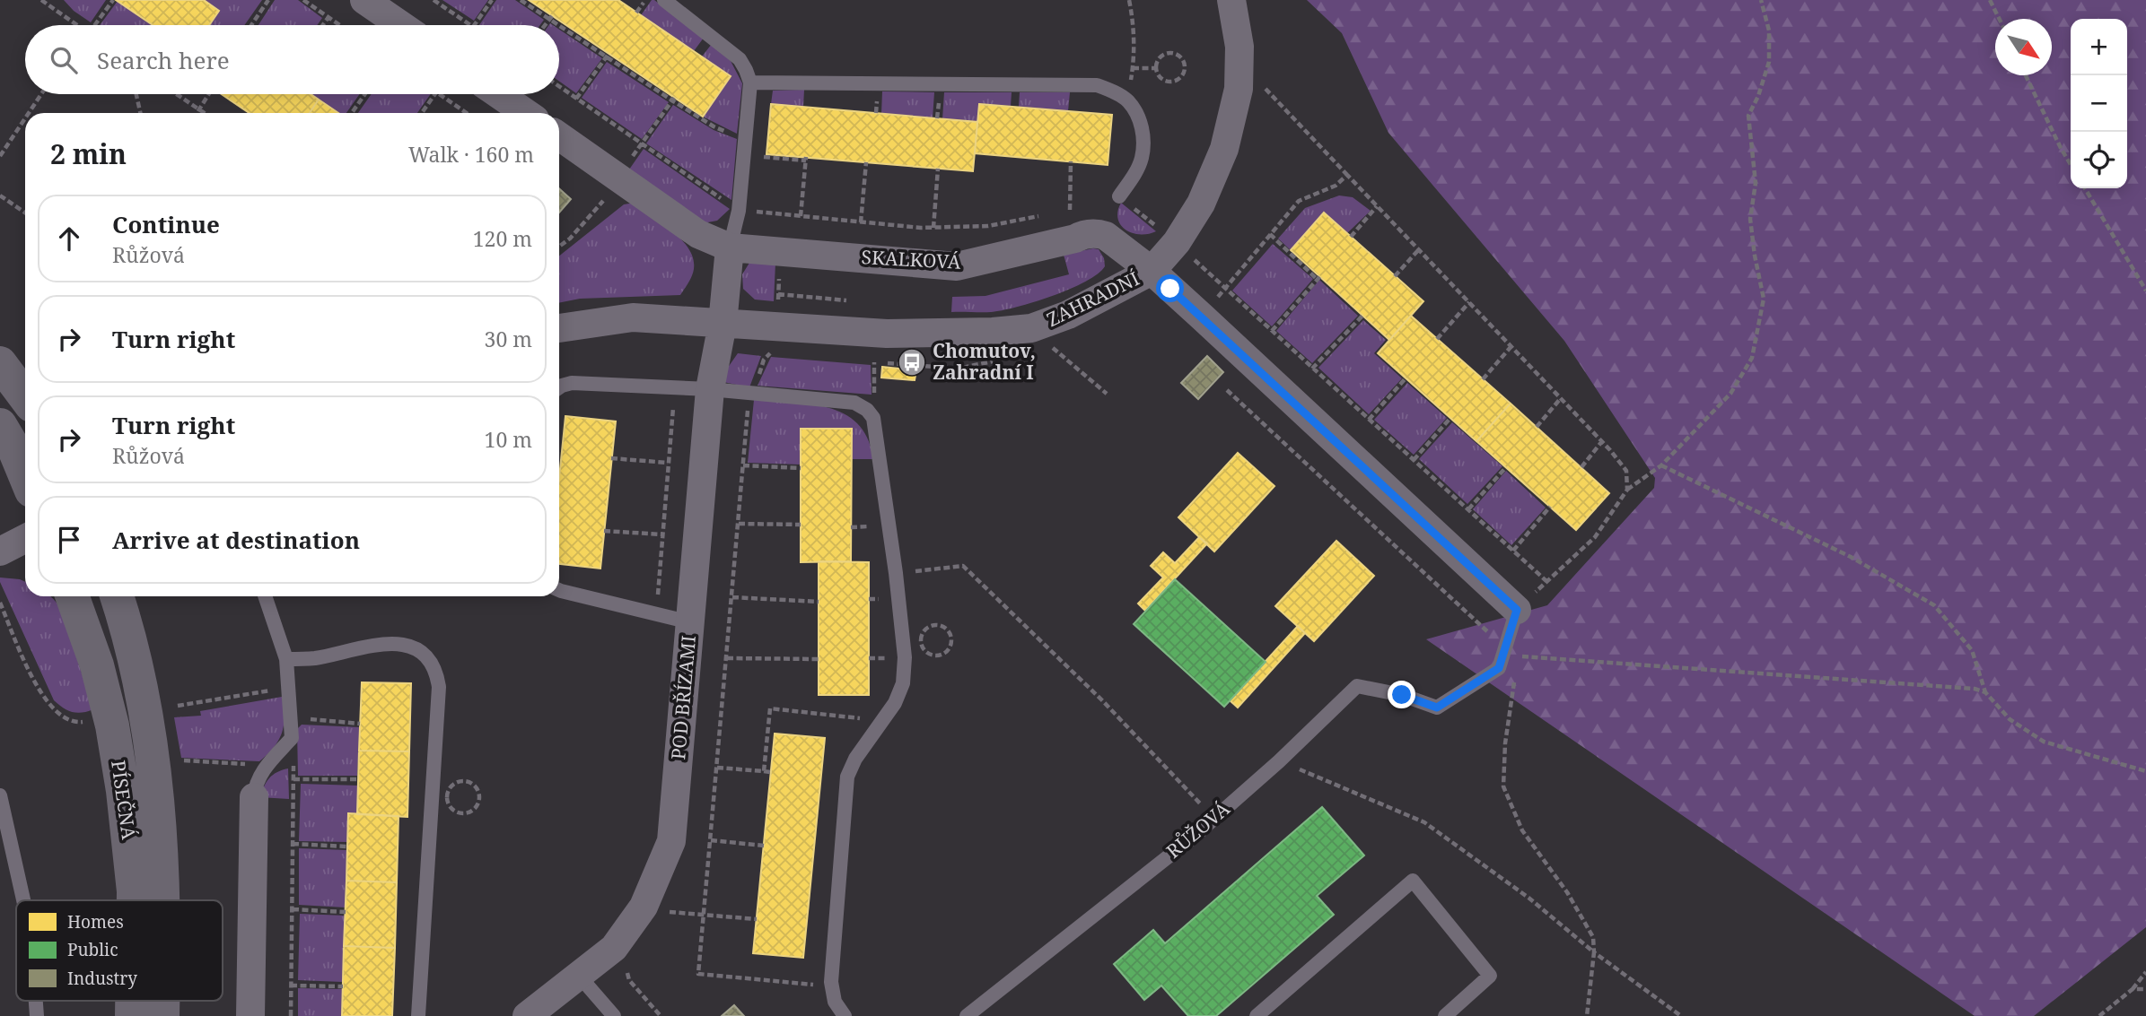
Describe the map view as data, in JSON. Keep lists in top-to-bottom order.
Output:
{
  "streets": {
    "street": [
      "SKALKOVÁ",
      "ZAHRADNÍ",
      "POD BŘÍZAMI",
      "PÍSEČNÁ"
    ],
    "lane": ["RŮŽOVÁ"]
  },
  "crossings": [
    ["SKALKOVÁ", "ZAHRADNÍ"],
    ["ZAHRADNÍ", "POD BŘÍZAMI"]
  ],
  "places": {
    "bus stop": ["Chomutov, Zahradní I"]
  },
  "legend": ["Homes", "Public", "Industry"],
  "north": "bottom right",
  "page": {
    "map_buttons": ["+", "−"],
    "search": "Search here",
    "heading": ["2 min", "Walk · 160 m"],
    "list": [
      ["Continue", "Růžová", "120 m"],
      ["Turn right", "30 m"],
      ["Turn right", "Růžová", "10 m"],
      "Arrive at destination"
    ]
  }
}
